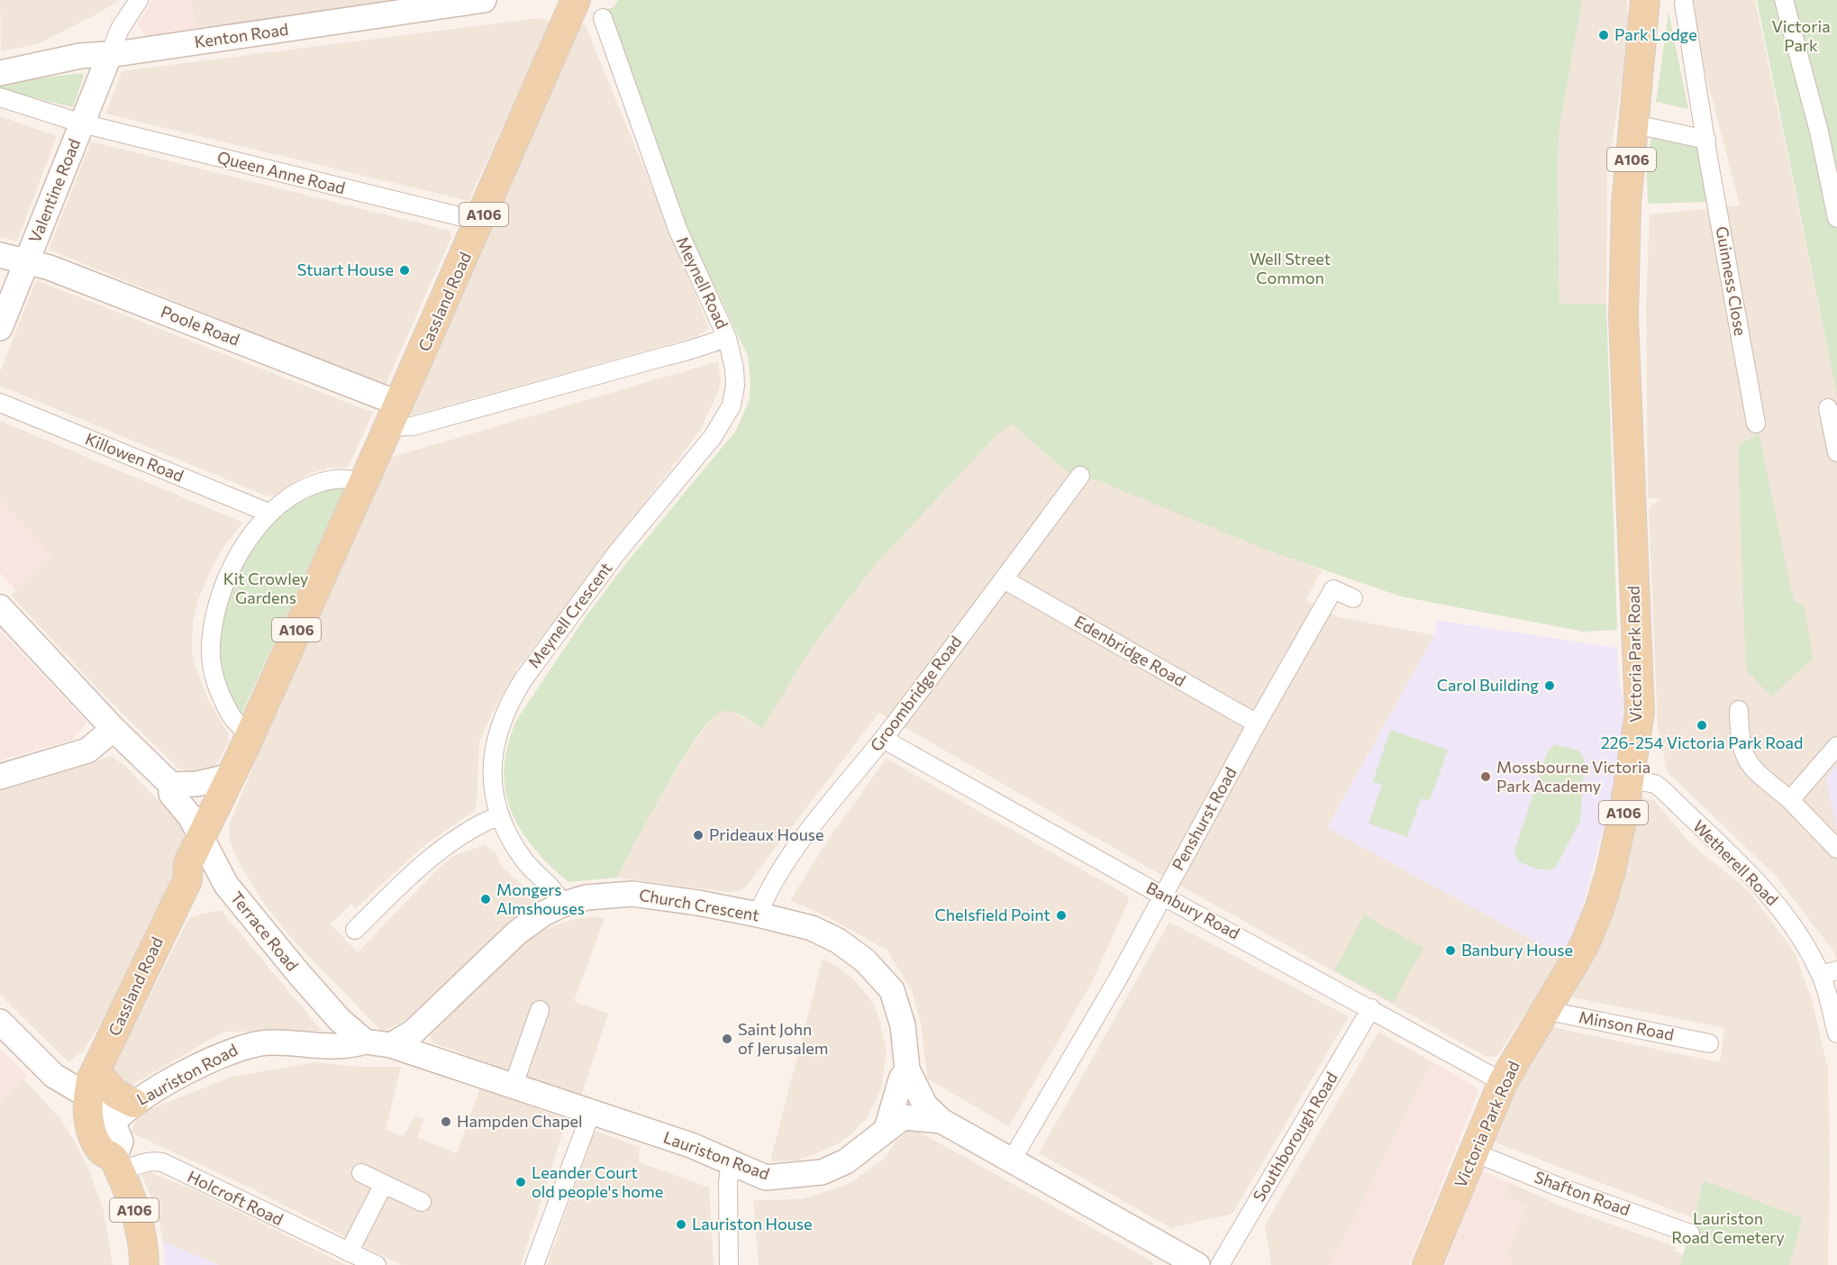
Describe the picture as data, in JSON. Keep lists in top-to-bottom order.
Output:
{
  "streets": {
    "main road": ["A106", "Cassland Road", "Victoria Park Road"],
    "street": [
      "Kenton Road",
      "Queen Anne Road",
      "Valentine Road",
      "Guinness Close",
      "Meynell Road",
      "Poole Road",
      "Killowen Road",
      "Meynell Crescent",
      "Edenbridge Road",
      "Groombridge Road",
      "Penshurst Road",
      "Wetherell Road",
      "Church Crescent",
      "Banbury Road",
      "Terrace Road",
      "Minson Road",
      "Lauriston Road",
      "Southborough Road",
      "Shafton Road",
      "Holcroft Road"
    ]
  },
  "crossings": [
    ["Kenton Road", "Valentine Road"],
    ["A106", "Cassland Road"],
    ["A106", "Holcroft Road"],
    ["Queen Anne Road", "Valentine Road"],
    ["Queen Anne Road", "Cassland Road"],
    ["Valentine Road", "Poole Road"],
    ["Meynell Road", "Cassland Road"],
    ["Meynell Road", "Poole Road"],
    ["Meynell Road", "Meynell Crescent"],
    ["Cassland Road", "Poole Road"],
    ["Cassland Road", "Terrace Road"],
    ["Meynell Crescent", "Church Crescent"],
    ["Edenbridge Road", "Groombridge Road"],
    ["Edenbridge Road", "Penshurst Road"],
    ["Victoria Park Road", "Wetherell Road"],
    ["Victoria Park Road", "Banbury Road"],
    ["Victoria Park Road", "Minson Road"],
    ["Victoria Park Road", "Shafton Road"],
    ["Groombridge Road", "Church Crescent"],
    ["Groombridge Road", "Banbury Road"],
    ["Penshurst Road", "Banbury Road"],
    ["Penshurst Road", "Lauriston Road"],
    ["Church Crescent", "Lauriston Road"],
    ["Banbury Road", "Southborough Road"],
    ["Terrace Road", "Lauriston Road"]
  ],
  "parks": [
    "Victoria Park",
    "Well Street Common",
    "Kit Crowley Gardens",
    "Lauriston Road Cemetery"
  ],
  "places": [
    "Park Lodge",
    "Stuart House",
    "Carol Building",
    "226-254 Victoria Park Road",
    "Mossbourne Victoria Park Academy",
    "Prideaux House",
    "Mongers Almshouses",
    "Chelsfield Point",
    "Banbury House",
    "Saint John of Jerusalem",
    "Hampden Chapel",
    "Leander Court old people's home",
    "Lauriston House"
  ]
}
